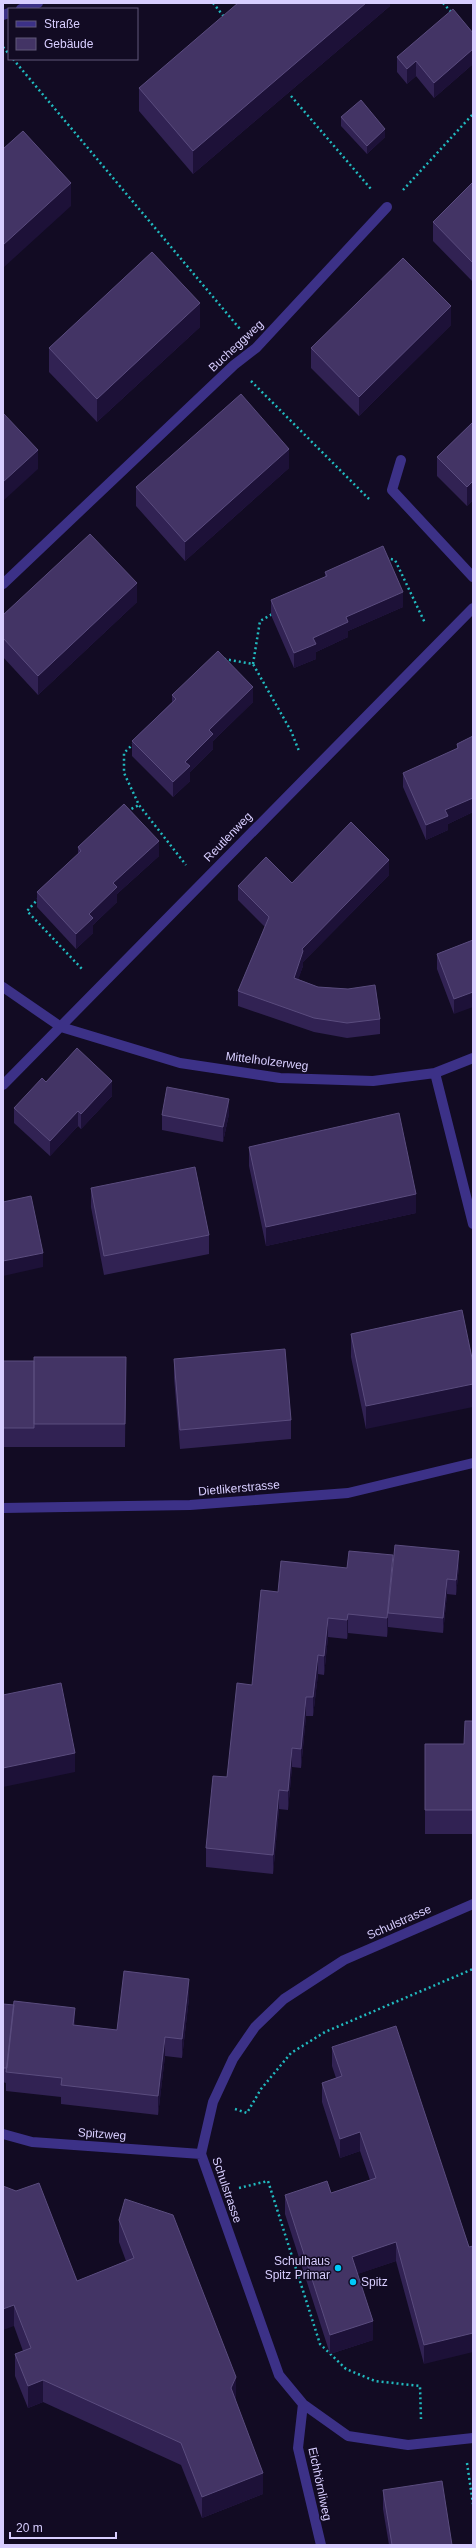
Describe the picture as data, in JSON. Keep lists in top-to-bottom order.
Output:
{
  "streets": {
    "street": [
      "Bucheggweg",
      "Reutlenweg",
      "Mittelholzerweg",
      "Dietlikerstrasse",
      "Schulstrasse",
      "Spitzweg",
      "Eichhörnliweg"
    ]
  },
  "crossings": [
    ["Reutlenweg", "Mittelholzerweg"],
    ["Schulstrasse", "Spitzweg"],
    ["Schulstrasse", "Eichhörnliweg"]
  ],
  "places": ["Schulhaus Spitz Primar", "Spitz"],
  "legend": ["Straße", "Gebäude"],
  "scale_bar": "20 m"
}
